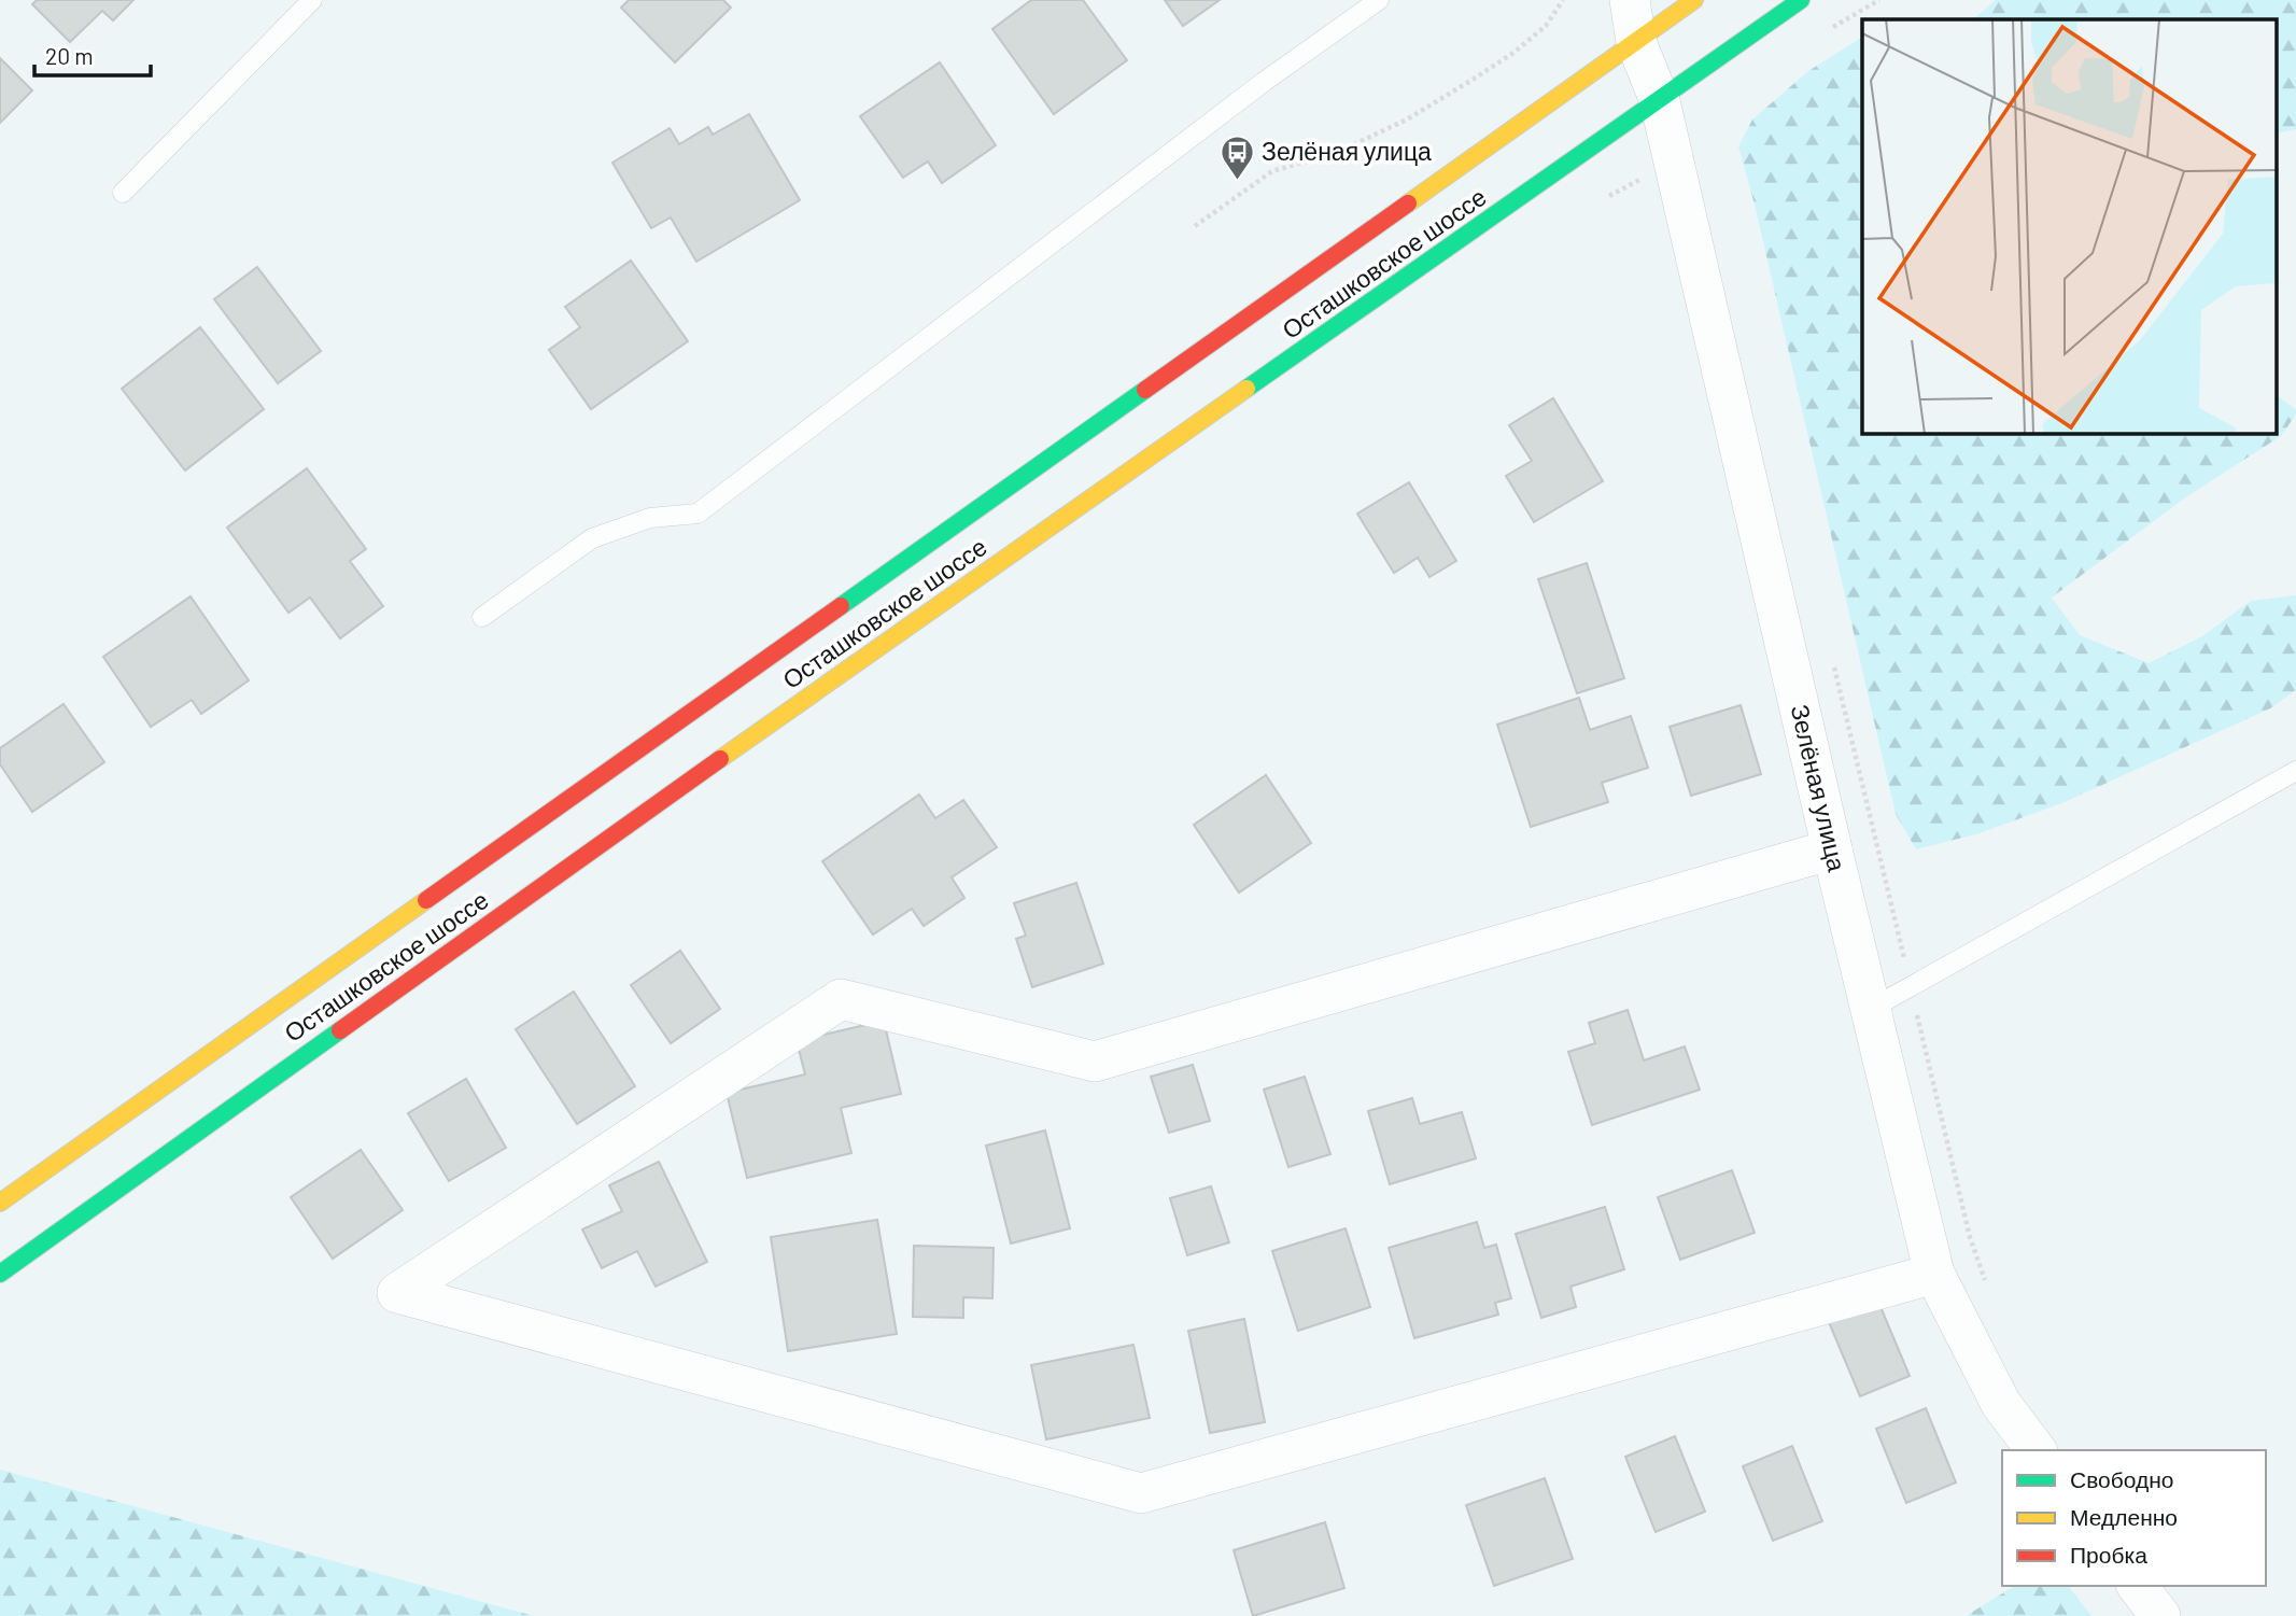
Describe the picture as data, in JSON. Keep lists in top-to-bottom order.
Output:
{
  "streets": {
    "main road": ["Осташковское шоссе"],
    "street": ["Зелёная улица"]
  },
  "crossings": [
    ["Осташковское шоссе", "Зелёная улица"]
  ],
  "places": {
    "bus stop": ["Зелёная улица"]
  },
  "legend": ["Свободно", "Медленно", "Пробка"],
  "scale_bar": "20 m"
}
